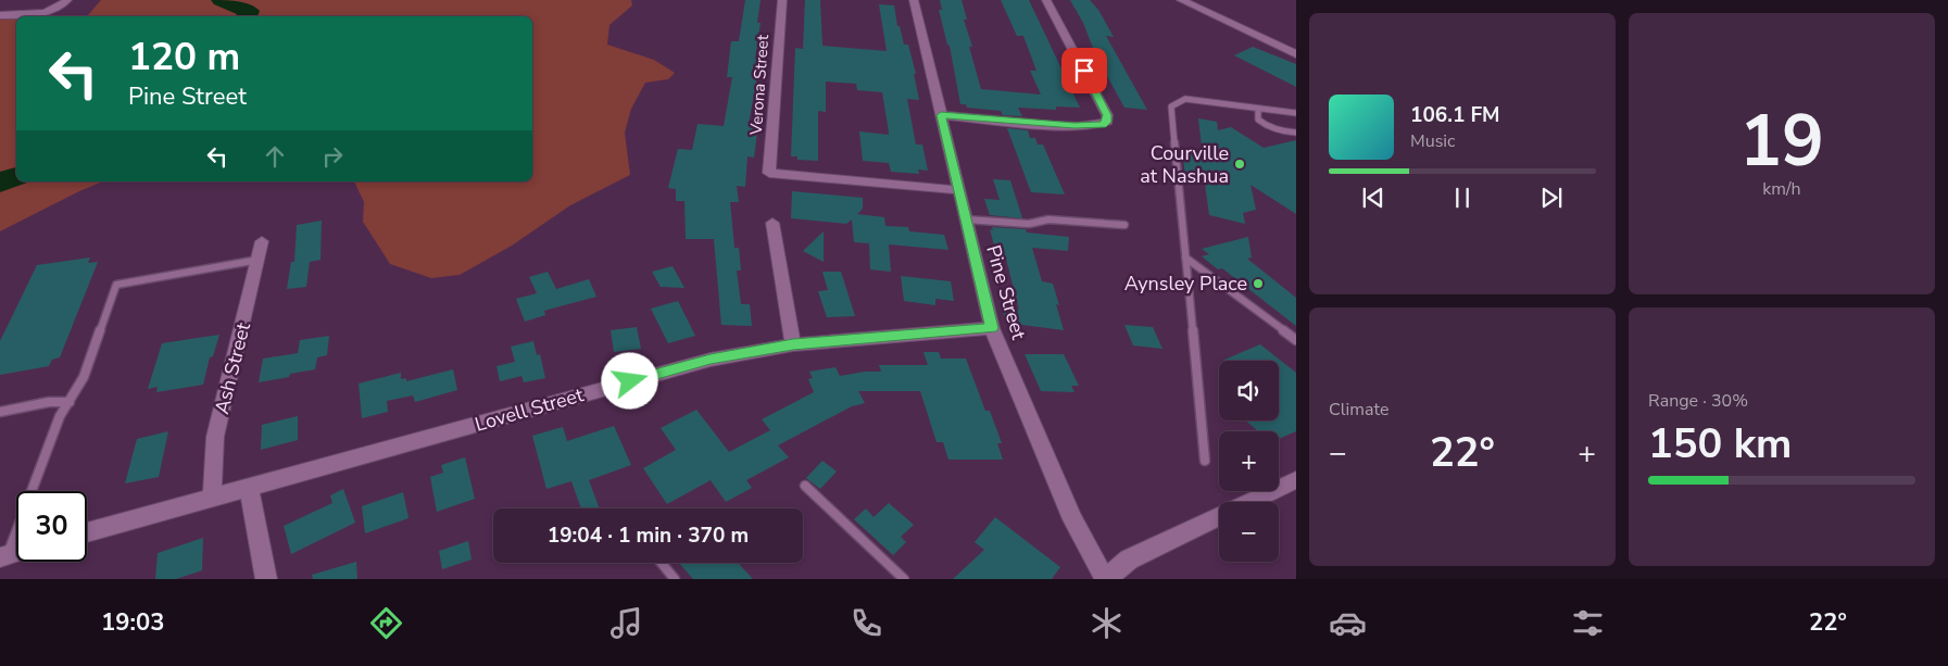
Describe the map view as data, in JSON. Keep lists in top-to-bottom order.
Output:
{
  "streets": {
    "street": [
      "Verona Street",
      "Pine Street",
      "Ash Street",
      "Lovell Street"
    ]
  },
  "crossings": [
    ["Verona Street", "Pine Street"],
    ["Pine Street", "Lovell Street"],
    ["Ash Street", "Lovell Street"]
  ],
  "places": ["Courville at Nashua", "Aynsley Place"],
  "page": {
    "tile": [
      ["19", "km/h"],
      "Climate",
      ["Range · 30%", "150 km"]
    ],
    "turn": ["120 m", "Pine Street"],
    "song": ["106.1 FM", "Music"],
    "map_buttons": ["+", "−"],
    "heat": ["−", "22°", "+"],
    "limit": "30",
    "trip": "19:04 · 1 min · 370 m",
    "tabs": ["19:03", "22°"]
  }
}
